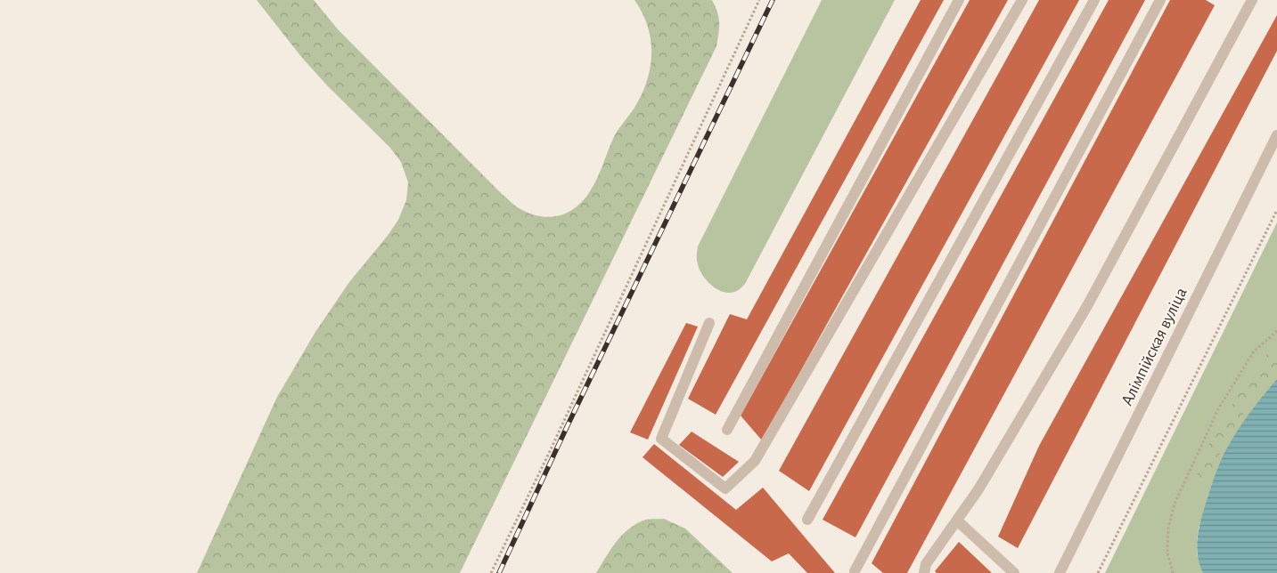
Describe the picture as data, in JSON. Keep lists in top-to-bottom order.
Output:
{
  "streets": {
    "street": ["Алімпійская вуліца"]
  }
}
